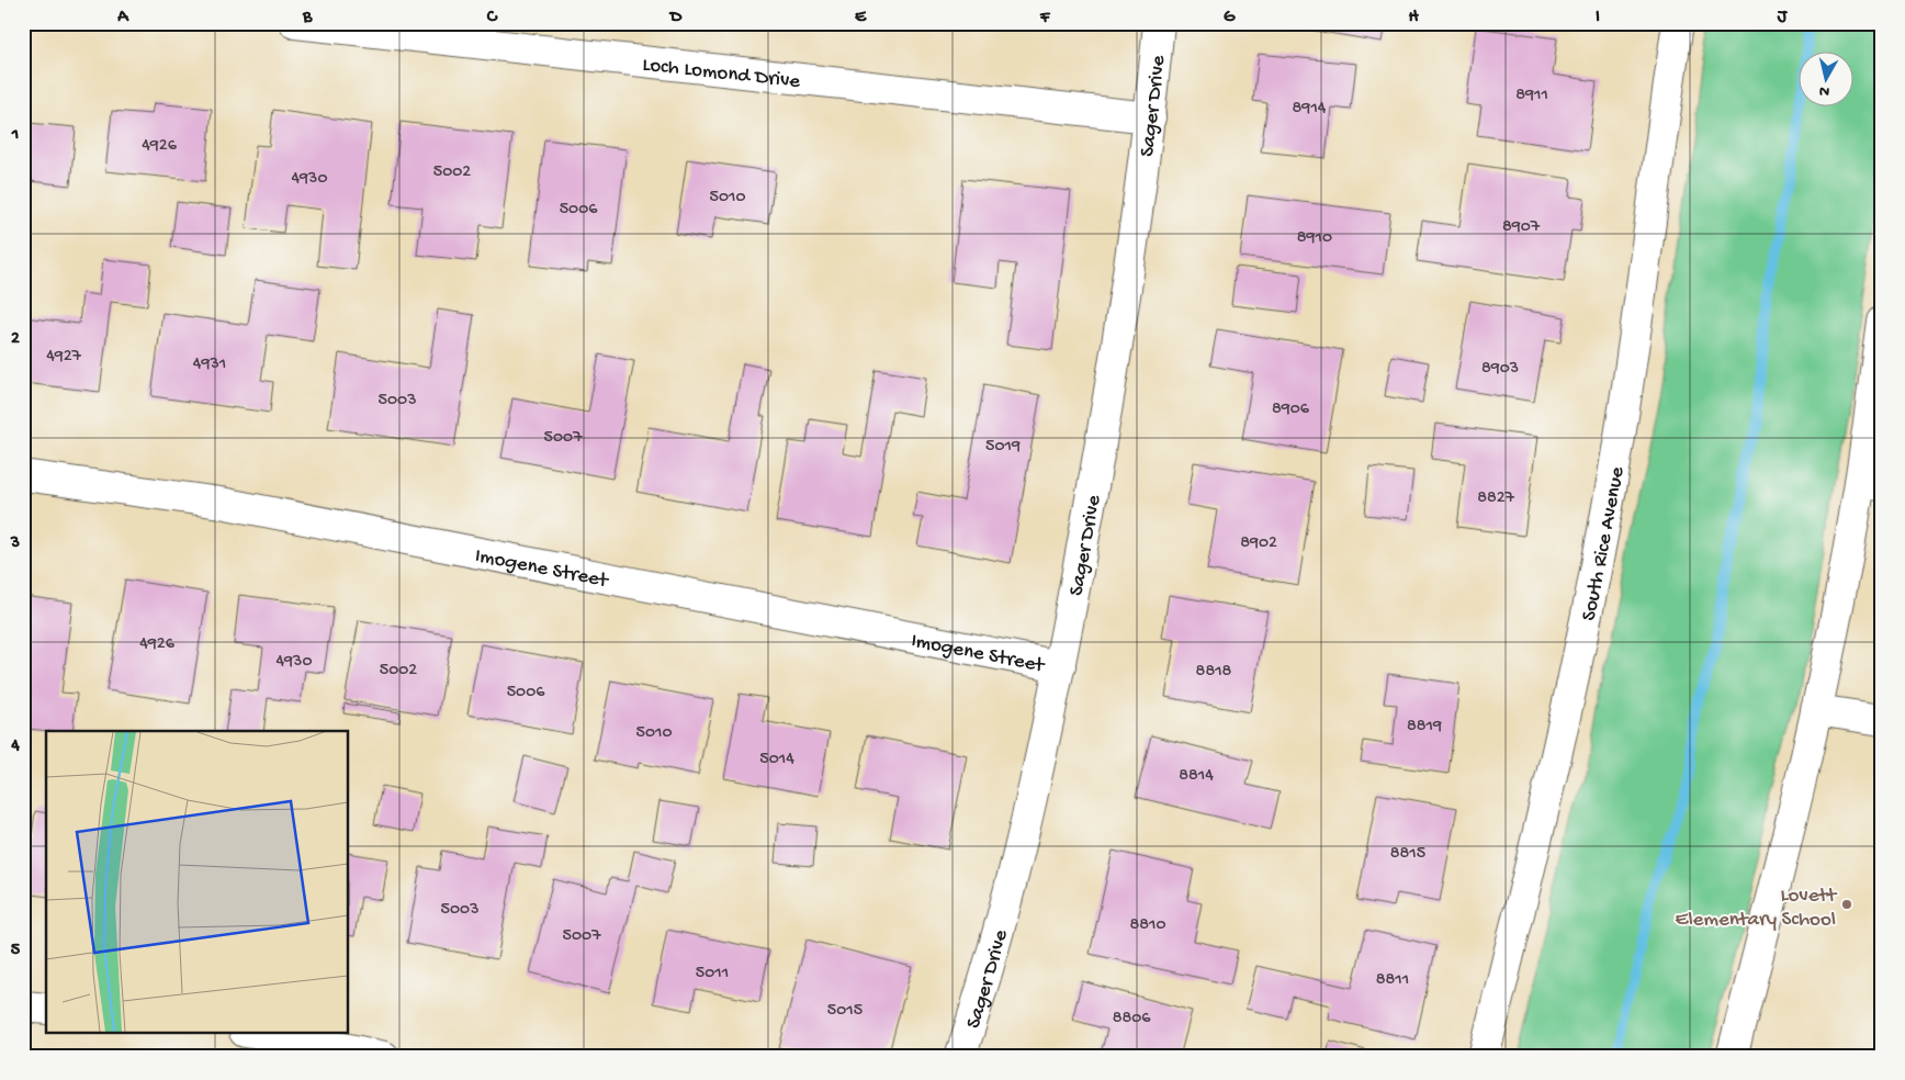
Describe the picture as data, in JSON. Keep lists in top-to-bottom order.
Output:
{
  "streets": {
    "street": [
      "Loch Lomond Drive",
      "Sager Drive",
      "South Rice Avenue",
      "Imogene Street"
    ]
  },
  "crossings": [
    ["Loch Lomond Drive", "Sager Drive"],
    ["Sager Drive", "Imogene Street"]
  ],
  "places": ["Lovett Elementary School"],
  "house_numbers": [
    "8911",
    "8914",
    "4926",
    "5002",
    "4930",
    "5010",
    "5006",
    "8907",
    "8910",
    "4927",
    "4931",
    "8903",
    "5003",
    "8906",
    "5007",
    "5019",
    "8827",
    "8902",
    "4926",
    "4930",
    "5002",
    "8818",
    "5006",
    "8819",
    "5010",
    "5014",
    "8814",
    "8815",
    "5003",
    "8810",
    "5007",
    "5011",
    "8811",
    "5015",
    "8806"
  ],
  "north": "bottom",
  "grid": {
    "columns": [
      "A",
      "B",
      "C",
      "D",
      "E",
      "F",
      "G",
      "H",
      "I",
      "J"
    ],
    "rows": [
      "1",
      "2",
      "3",
      "4",
      "5"
    ]
  }
}
